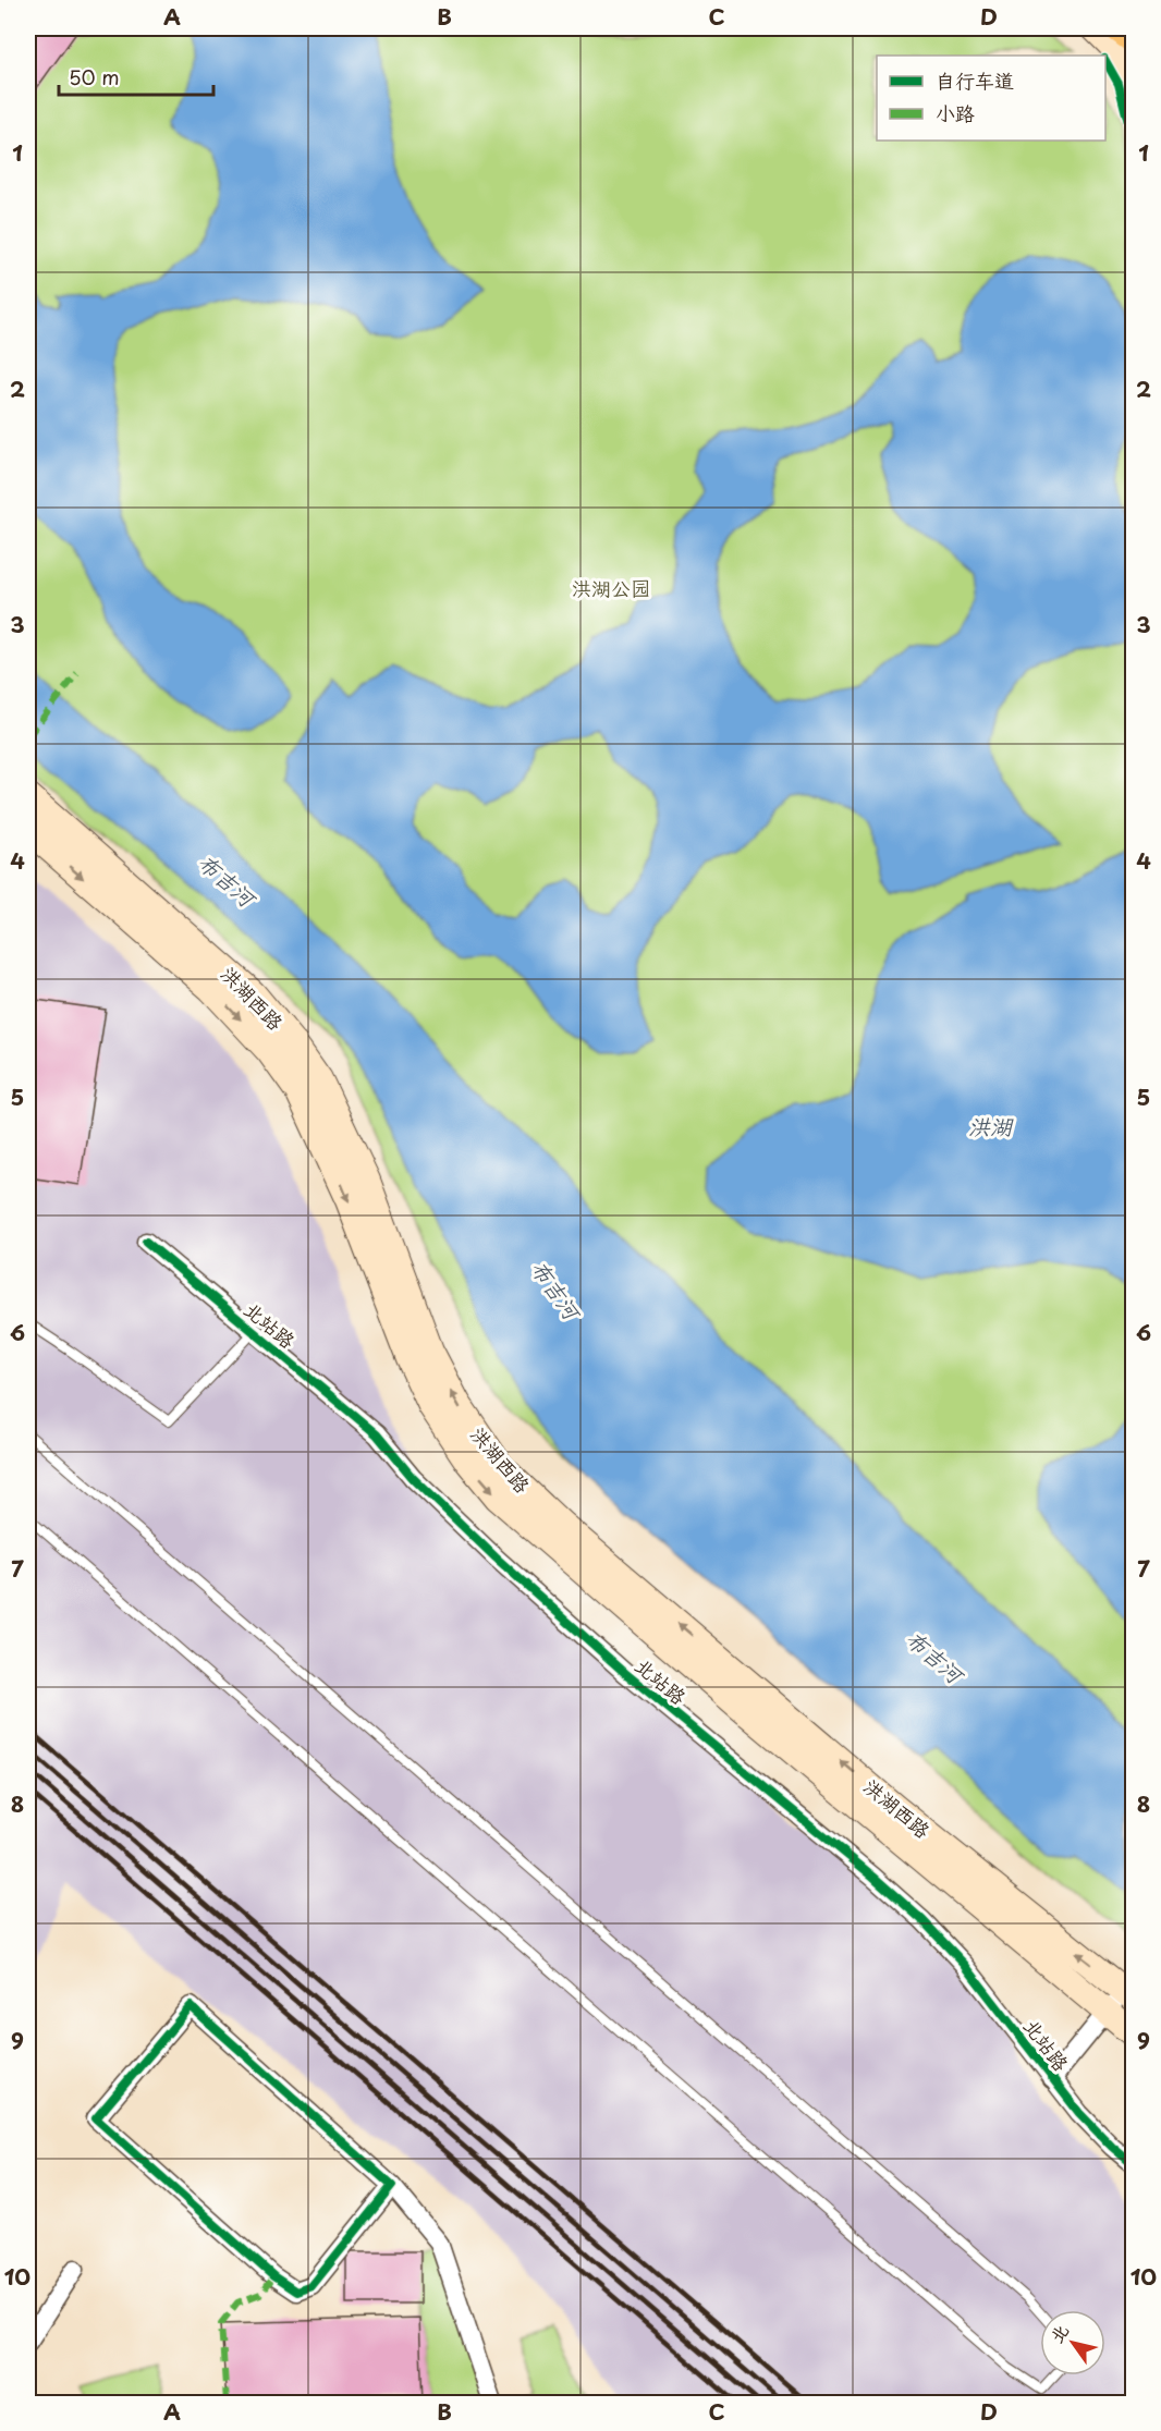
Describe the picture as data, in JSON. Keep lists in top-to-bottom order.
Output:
{
  "streets": {
    "main road": ["洪湖西路"],
    "street": ["北站路"]
  },
  "water": ["布吉河", "洪湖"],
  "parks": ["洪湖公园"],
  "legend": ["自行车道", "小路"],
  "scale_bar": "50 m",
  "north": "top left",
  "grid": {
    "columns": [
      "A",
      "B",
      "C",
      "D"
    ],
    "rows": [
      "1",
      "2",
      "3",
      "4",
      "5",
      "6",
      "7",
      "8",
      "9",
      "10"
    ]
  }
}
